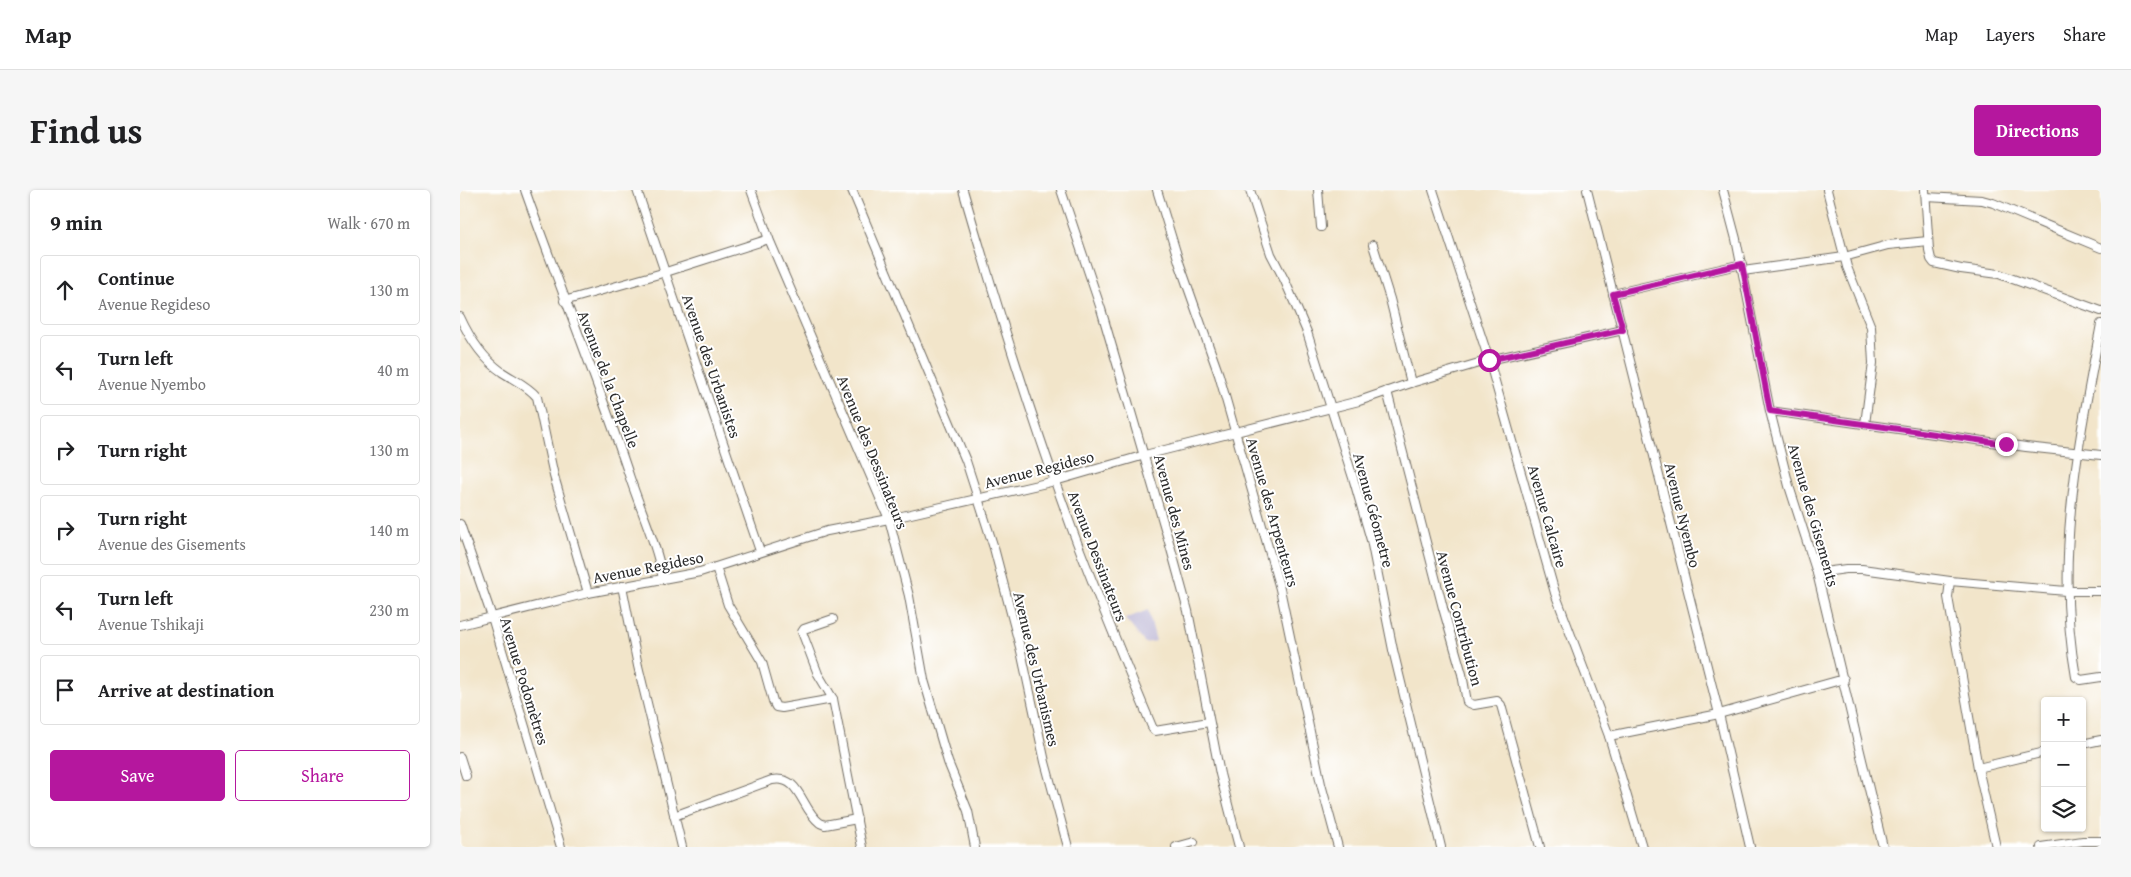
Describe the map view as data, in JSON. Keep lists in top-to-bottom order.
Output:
{
  "streets": {
    "street": [
      "Avenue des Urbanistes",
      "Avenue de la Chapelle",
      "Avenue des Dessinateurs",
      "Avenue Regideso",
      "Avenue Géometre",
      "Avenue des Mines",
      "Avenue des Arpenteurs",
      "Avenue Nyembo",
      "Avenue des Gisements",
      "Avenue Calcaire",
      "Avenue Dessinateurs",
      "Avenue Contribution",
      "Avenue des Urbanismes",
      "Avenue Podomètres"
    ]
  },
  "crossings": [
    ["Avenue des Urbanistes", "Avenue Regideso"],
    ["Avenue de la Chapelle", "Avenue Regideso"],
    ["Avenue des Dessinateurs", "Avenue Regideso"],
    ["Avenue Regideso", "Avenue Géometre"],
    ["Avenue Regideso", "Avenue des Mines"],
    ["Avenue Regideso", "Avenue des Arpenteurs"],
    ["Avenue Regideso", "Avenue Nyembo"],
    ["Avenue Regideso", "Avenue Calcaire"],
    ["Avenue Regideso", "Avenue Dessinateurs"],
    ["Avenue Regideso", "Avenue Contribution"],
    ["Avenue Regideso", "Avenue des Urbanismes"],
    ["Avenue Regideso", "Avenue Podomètres"],
    ["Avenue des Mines", "Avenue Dessinateurs"]
  ],
  "page": {
    "header": "Map",
    "nav": ["Map", "Layers", "Share"],
    "title": "Find us",
    "buttons": [
      "Directions",
      ["Save", "Share"]
    ],
    "heading": ["9 min", "Walk · 670 m"],
    "list": [
      ["Continue", "Avenue Regideso", "130 m"],
      ["Turn left", "Avenue Nyembo", "40 m"],
      ["Turn right", "130 m"],
      ["Turn right", "Avenue des Gisements", "140 m"],
      ["Turn left", "Avenue Tshikaji", "230 m"],
      "Arrive at destination"
    ],
    "map_buttons": ["+", "−"]
  }
}
